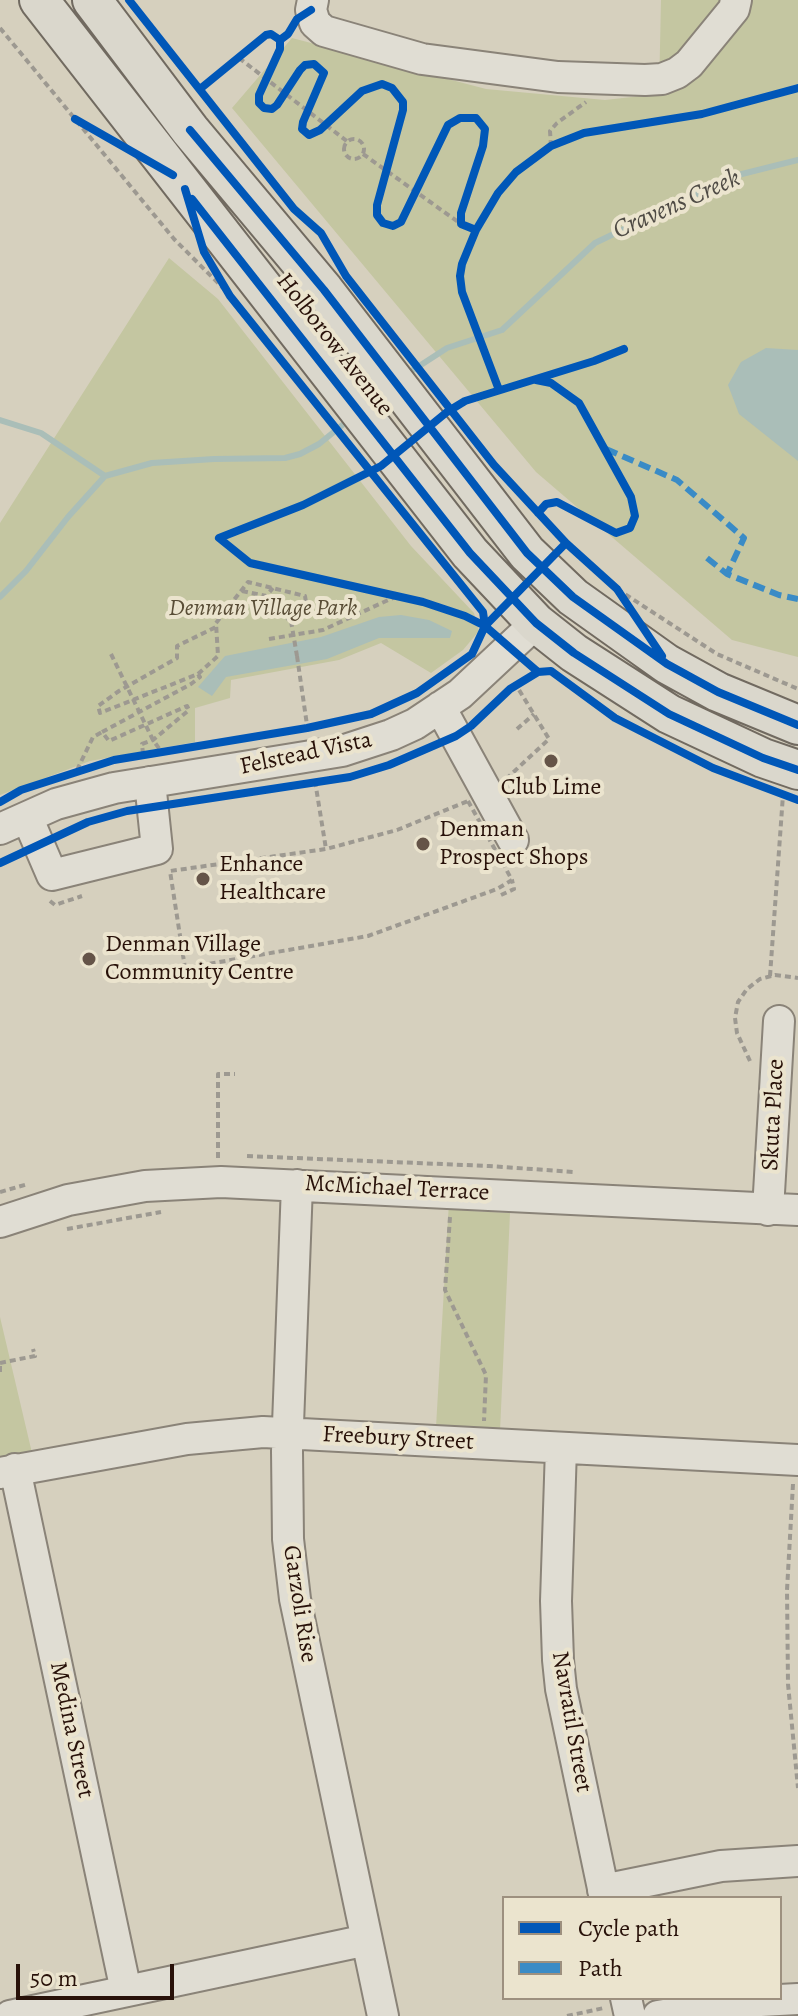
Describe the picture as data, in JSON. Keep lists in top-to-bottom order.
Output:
{
  "streets": {
    "main road": ["Holborow Avenue", "Felstead Vista"],
    "street": [
      "Skuta Place",
      "McMichael Terrace",
      "Freebury Street",
      "Garzoli Rise",
      "Navratil Street",
      "Medina Street"
    ]
  },
  "crossings": [
    ["Holborow Avenue", "Felstead Vista"],
    ["Skuta Place", "McMichael Terrace"],
    ["McMichael Terrace", "Garzoli Rise"],
    ["Freebury Street", "Garzoli Rise"],
    ["Freebury Street", "Navratil Street"],
    ["Freebury Street", "Medina Street"]
  ],
  "water": ["Cravens Creek"],
  "parks": ["Denman Village Park"],
  "places": [
    "Club Lime",
    "Denman Prospect Shops",
    "Enhance Healthcare",
    "Denman Village Community Centre"
  ],
  "legend": ["Cycle path", "Path"],
  "scale_bar": "50 m"
}
